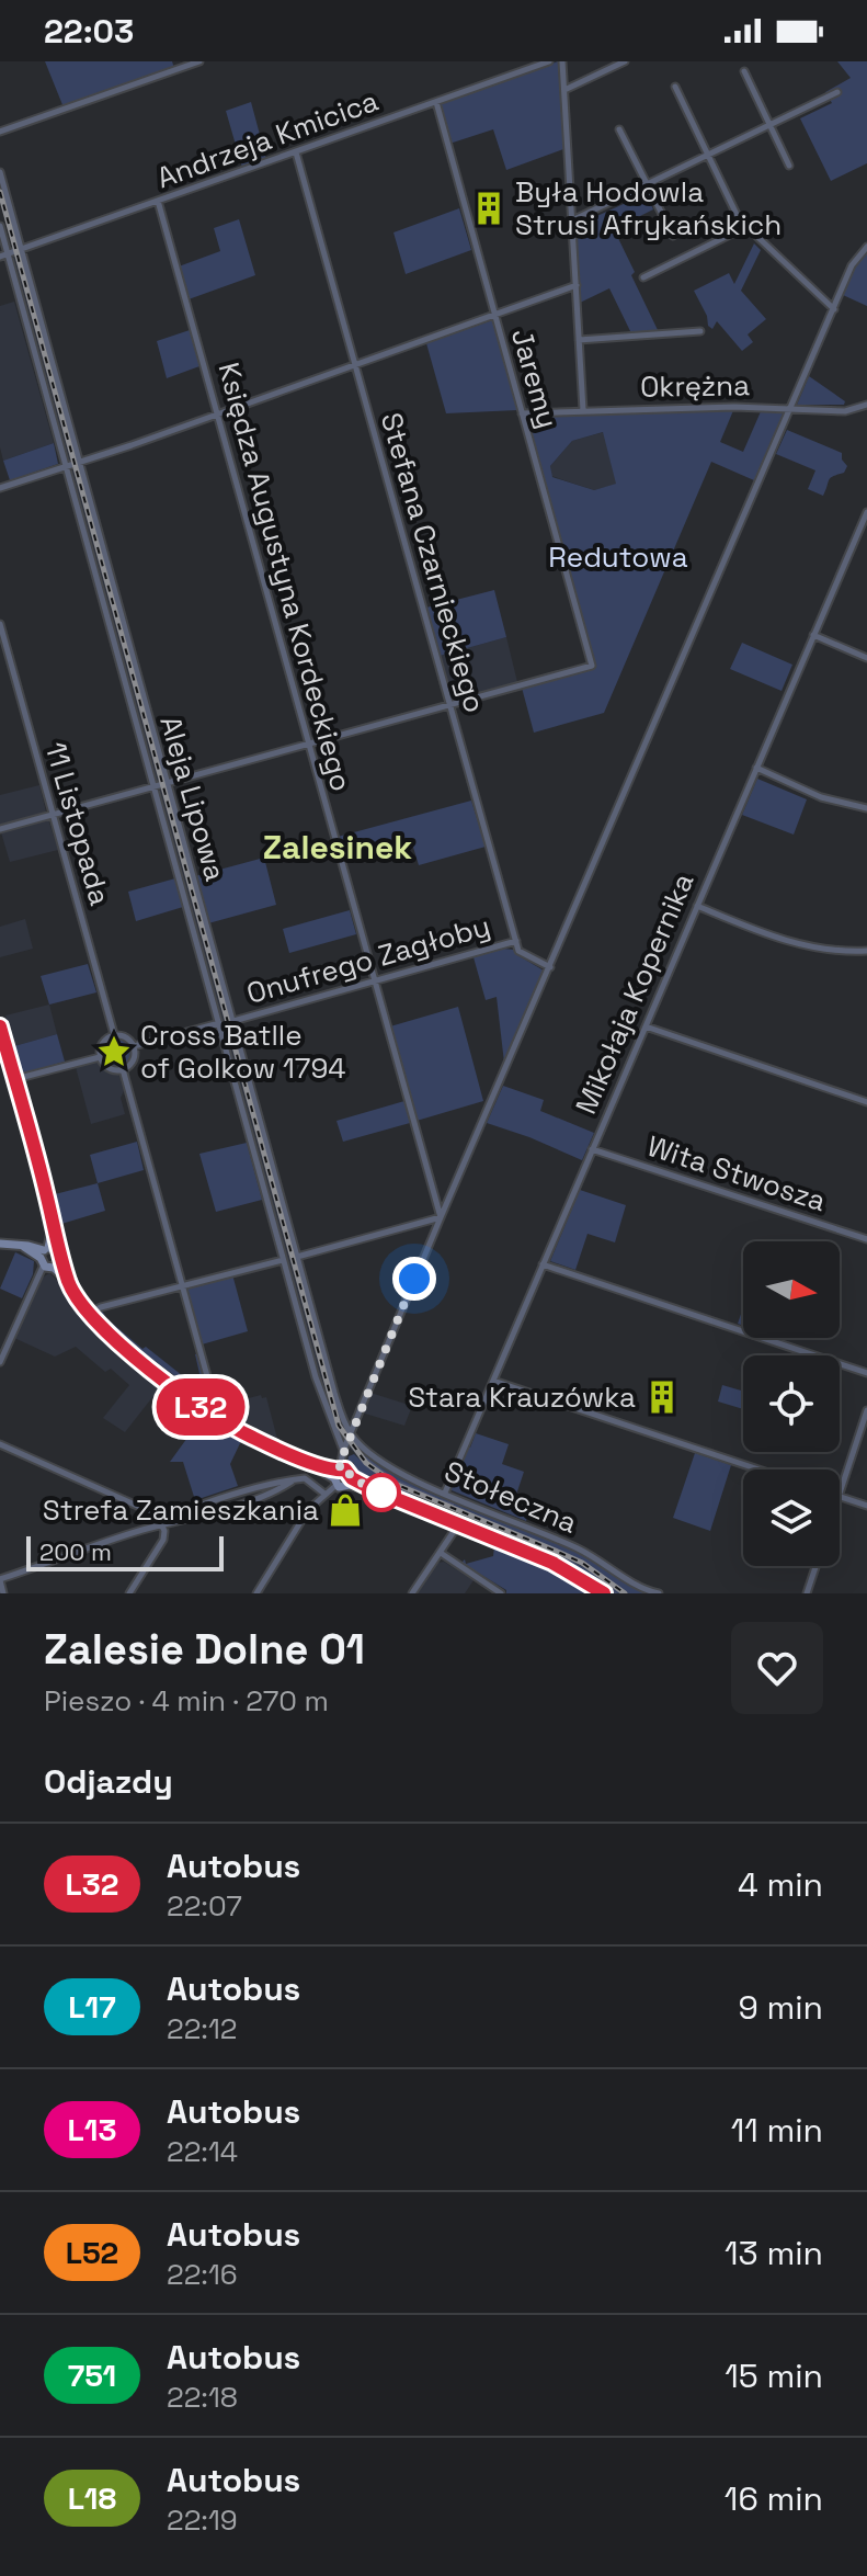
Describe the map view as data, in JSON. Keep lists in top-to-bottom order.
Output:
{
  "streets": {
    "street": [
      "Andrzeja Kmicica",
      "Jaremy",
      "Okrężna",
      "Stefana Czarnieckiego",
      "Księdza Augustyna Kordeckiego",
      "Aleja Lipowa",
      "11 Listopada",
      "Onufrego Zagłoby",
      "Mikołaja Kopernika",
      "Wita Stwosza",
      "Stołeczna"
    ]
  },
  "crossings": [
    ["Andrzeja Kmicica", "Jaremy"],
    ["Andrzeja Kmicica", "Stefana Czarnieckiego"],
    ["Andrzeja Kmicica", "Księdza Augustyna Kordeckiego"],
    ["Andrzeja Kmicica", "Aleja Lipowa"],
    ["Jaremy", "Okrężna"],
    ["Jaremy", "Stefana Czarnieckiego"],
    ["Stefana Czarnieckiego", "Onufrego Zagłoby"],
    ["Księdza Augustyna Kordeckiego", "Onufrego Zagłoby"],
    ["Aleja Lipowa", "Onufrego Zagłoby"],
    ["Aleja Lipowa", "Stołeczna"],
    ["11 Listopada", "Onufrego Zagłoby"],
    ["Mikołaja Kopernika", "Wita Stwosza"],
    ["Mikołaja Kopernika", "Stołeczna"]
  ],
  "districts": ["Zalesinek"],
  "parks": ["Redutowa"],
  "places": {
    "building": ["Była Hodowla Strusi Afrykańskich", "Stara Krauzówka"],
    "place": ["Cross Batlle of Golkow 1794"],
    "shop": ["Strefa Zamieszkania"]
  },
  "lines": ["bus line L32"],
  "scale_bar": "200 m",
  "north": "right",
  "page": {
    "status": "22:03",
    "on_map": "L32",
    "scale": "200 m",
    "heading": [
      ["Zalesie Dolne 01", "Pieszo · 4 min · 270 m"],
      "Odjazdy"
    ],
    "list": [
      {
        "mark": "L32",
        "name": "Autobus",
        "note": "22:07",
        "value": "4 min"
      },
      {
        "mark": "L17",
        "name": "Autobus",
        "note": "22:12",
        "value": "9 min"
      },
      {
        "mark": "L13",
        "name": "Autobus",
        "note": "22:14",
        "value": "11 min"
      },
      {
        "mark": "L52",
        "name": "Autobus",
        "note": "22:16",
        "value": "13 min"
      },
      {
        "mark": "751",
        "name": "Autobus",
        "note": "22:18",
        "value": "15 min"
      },
      {
        "mark": "L18",
        "name": "Autobus",
        "note": "22:19",
        "value": "16 min"
      }
    ]
  }
}
